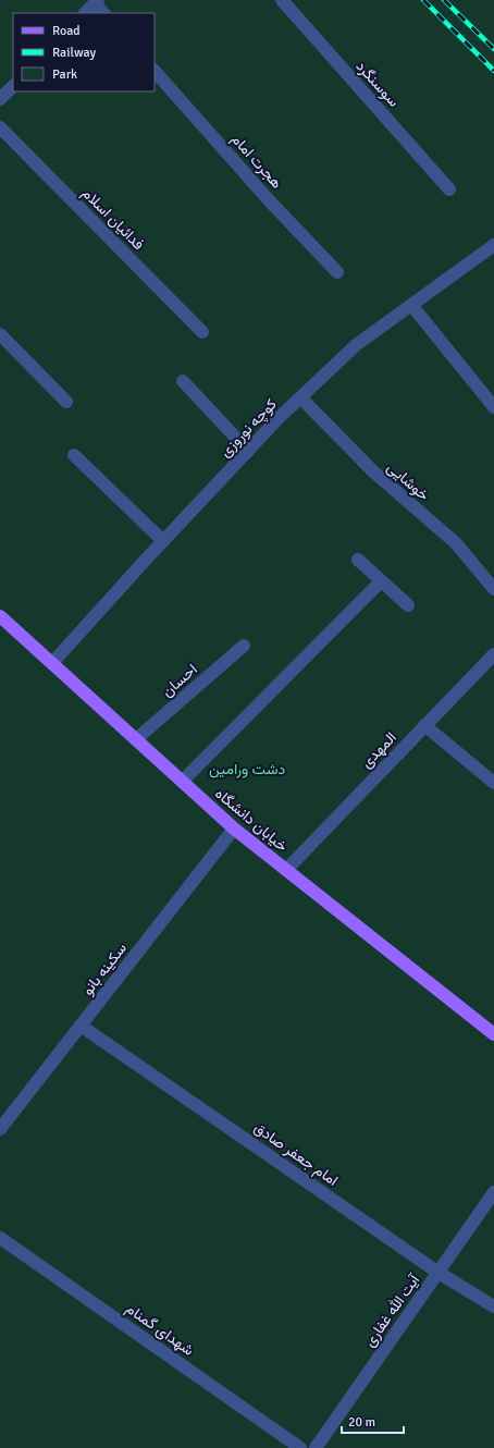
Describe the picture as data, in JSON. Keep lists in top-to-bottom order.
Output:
{
  "streets": {
    "main road": ["خیابان دانشگاه"],
    "street": [
      "سوسنگرد",
      "هجرت امام",
      "فدائیان اسلام",
      "کوچه نوروزی",
      "خوشایی",
      "احسان",
      "المهدی",
      "سکینه بانو",
      "امام جعفر صادق",
      "آیت الله غفاری",
      "شهدای گمنام"
    ]
  },
  "crossings": [
    ["کوچه نوروزی", "خوشایی"],
    ["کوچه نوروزی", "خیابان دانشگاه"],
    ["احسان", "خیابان دانشگاه"],
    ["المهدی", "خیابان دانشگاه"],
    ["خیابان دانشگاه", "سکینه بانو"],
    ["سکینه بانو", "امام جعفر صادق"],
    ["امام جعفر صادق", "آیت الله غفاری"]
  ],
  "parks": ["دشت ورامین"],
  "legend": ["Road", "Railway", "Park"],
  "scale_bar": "20 m"
}
